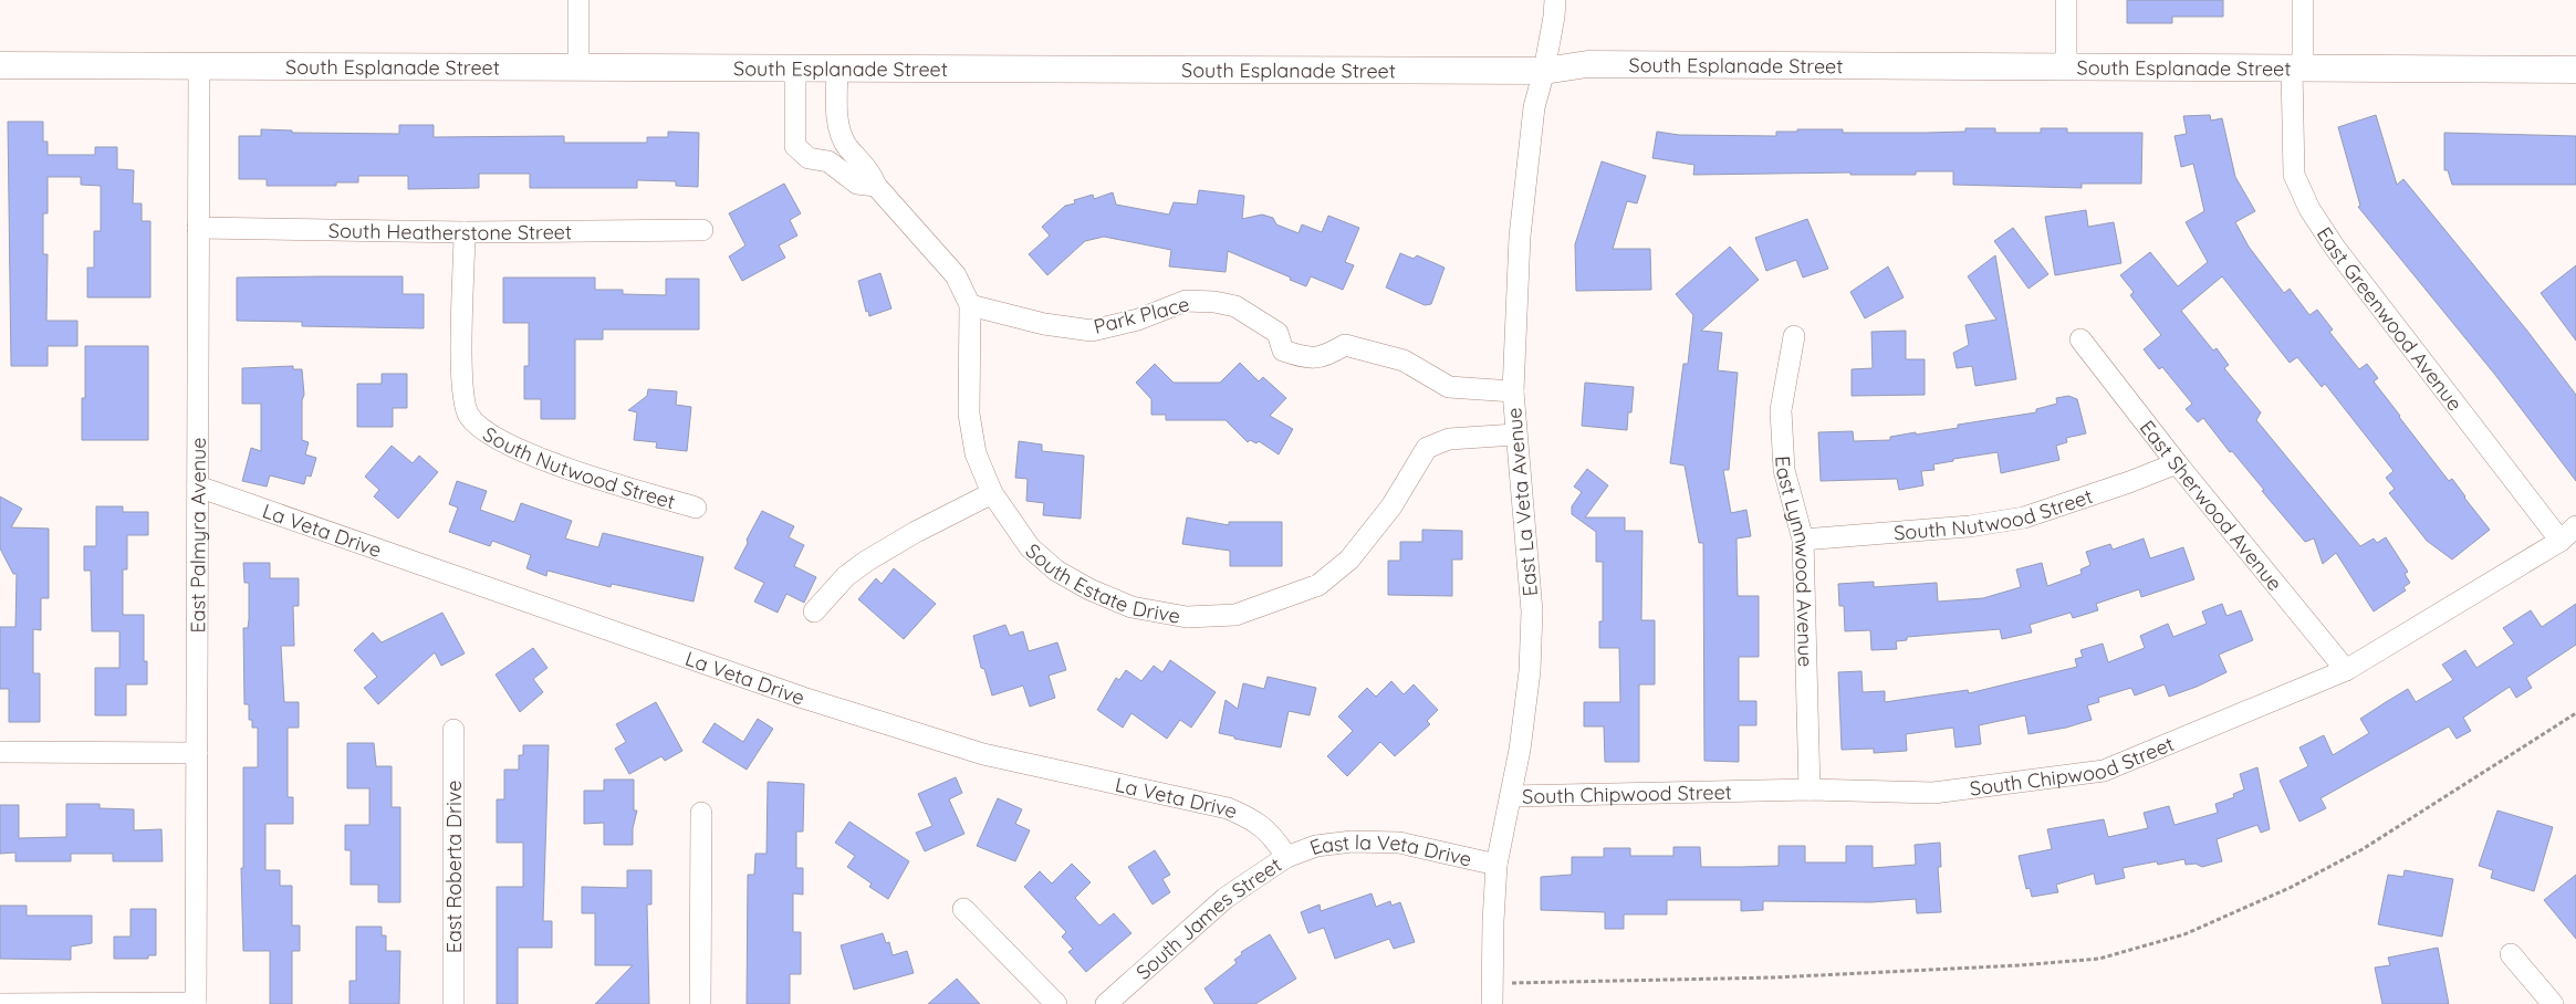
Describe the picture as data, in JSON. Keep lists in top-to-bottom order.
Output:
{
  "streets": {
    "main road": ["South Esplanade Street"],
    "street": [
      "South Heatherstone Street",
      "Park Place",
      "East Greenwood Avenue",
      "South Nutwood Street",
      "East La Veta Avenue",
      "East Sherwood Avenue",
      "La Veta Drive",
      "East Palmyra Avenue",
      "East Lynnwood Avenue",
      "South Estate Drive",
      "South Chipwood Street",
      "East la Veta Drive",
      "East Roberta Drive",
      "South James Street"
    ]
  },
  "crossings": [
    ["South Esplanade Street", "East Greenwood Avenue"],
    ["South Esplanade Street", "East La Veta Avenue"],
    ["South Esplanade Street", "East Palmyra Avenue"],
    ["South Esplanade Street", "South Estate Drive"],
    ["South Heatherstone Street", "South Nutwood Street"],
    ["South Heatherstone Street", "East Palmyra Avenue"],
    ["Park Place", "East La Veta Avenue"],
    ["Park Place", "South Estate Drive"],
    ["East Greenwood Avenue", "South Chipwood Street"],
    ["South Nutwood Street", "East Sherwood Avenue"],
    ["South Nutwood Street", "East Lynnwood Avenue"],
    ["East La Veta Avenue", "South Estate Drive"],
    ["East La Veta Avenue", "South Chipwood Street"],
    ["East La Veta Avenue", "East la Veta Drive"],
    ["East Sherwood Avenue", "South Chipwood Street"],
    ["La Veta Drive", "East Palmyra Avenue"],
    ["La Veta Drive", "East la Veta Drive"],
    ["La Veta Drive", "South James Street"],
    ["East Lynnwood Avenue", "South Chipwood Street"],
    ["East la Veta Drive", "South James Street"]
  ]
}
